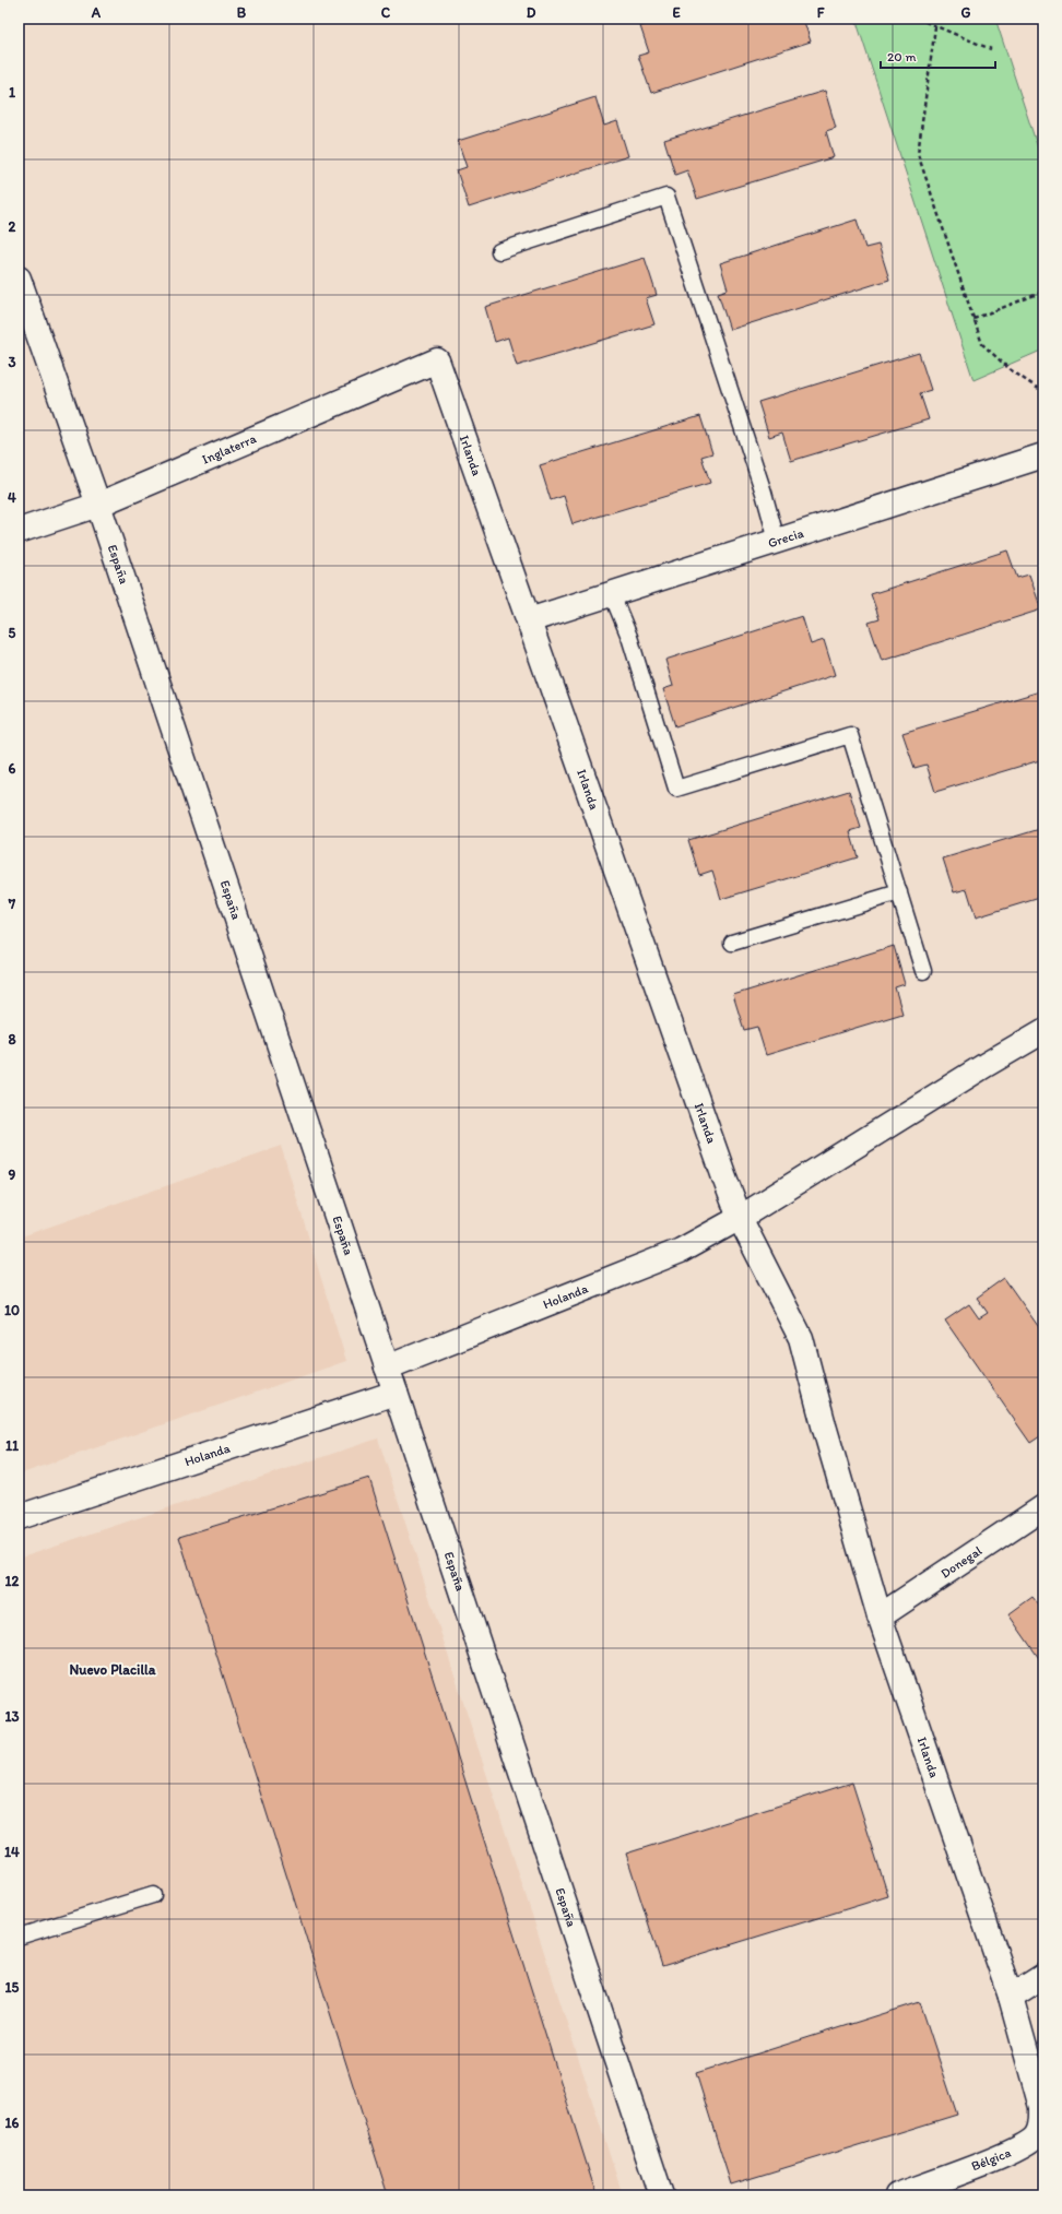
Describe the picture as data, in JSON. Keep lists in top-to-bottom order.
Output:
{
  "streets": {
    "street": [
      "Inglaterra",
      "Irlanda",
      "Grecia",
      "España",
      "Holanda",
      "Donegal",
      "Bélgica"
    ]
  },
  "crossings": [
    ["Inglaterra", "Irlanda"],
    ["Inglaterra", "España"],
    ["Irlanda", "Grecia"],
    ["Irlanda", "Holanda"],
    ["Irlanda", "Donegal"],
    ["Irlanda", "Bélgica"],
    ["España", "Holanda"]
  ],
  "districts": ["Nuevo Placilla"],
  "scale_bar": "20 m",
  "grid": {
    "columns": [
      "A",
      "B",
      "C",
      "D",
      "E",
      "F",
      "G"
    ],
    "rows": [
      "1",
      "2",
      "3",
      "4",
      "5",
      "6",
      "7",
      "8",
      "9",
      "10",
      "11",
      "12",
      "13",
      "14",
      "15",
      "16"
    ]
  }
}
